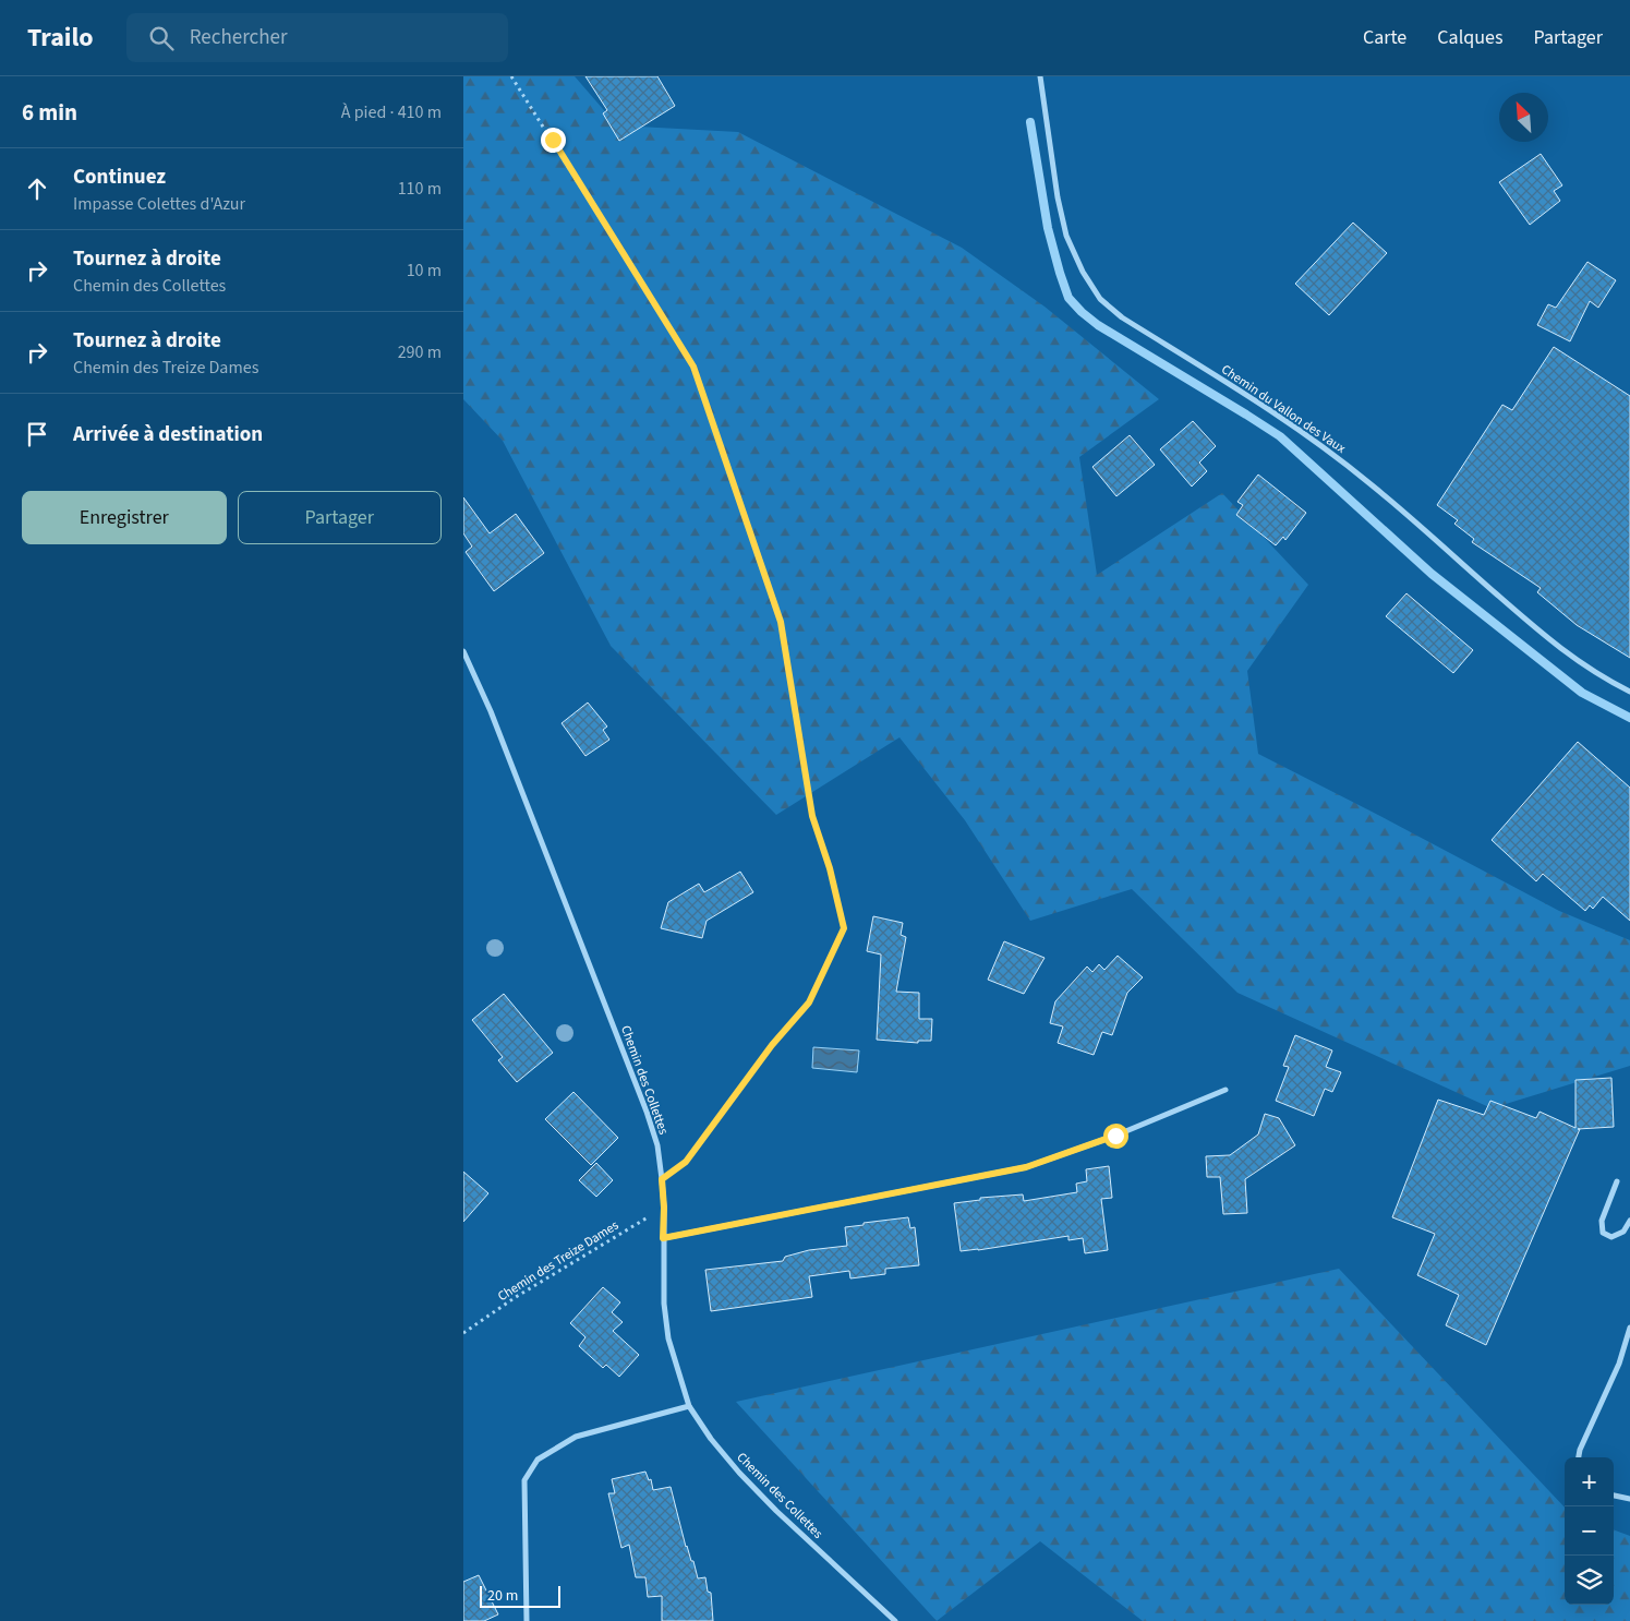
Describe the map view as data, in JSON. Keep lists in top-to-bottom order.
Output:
{
  "streets": {
    "street": ["Chemin du Vallon des Vaux", "Chemin des Collettes"],
    "path": ["Chemin des Treize Dames"]
  },
  "crossings": [
    ["Chemin des Collettes", "Chemin des Treize Dames"]
  ],
  "scale_bar": "20 m",
  "north": "top left",
  "page": {
    "header": "Trailo",
    "search": "Rechercher",
    "nav": ["Carte", "Calques", "Partager"],
    "heading": ["6 min", "À pied · 410 m"],
    "list": [
      ["Continuez", "Impasse Colettes d'Azur", "110 m"],
      ["Tournez à droite", "Chemin des Collettes", "10 m"],
      ["Tournez à droite", "Chemin des Treize Dames", "290 m"],
      "Arrivée à destination"
    ],
    "buttons": ["Enregistrer", "Partager"],
    "map_buttons": ["+", "−"],
    "scale": "20 m"
  }
}
